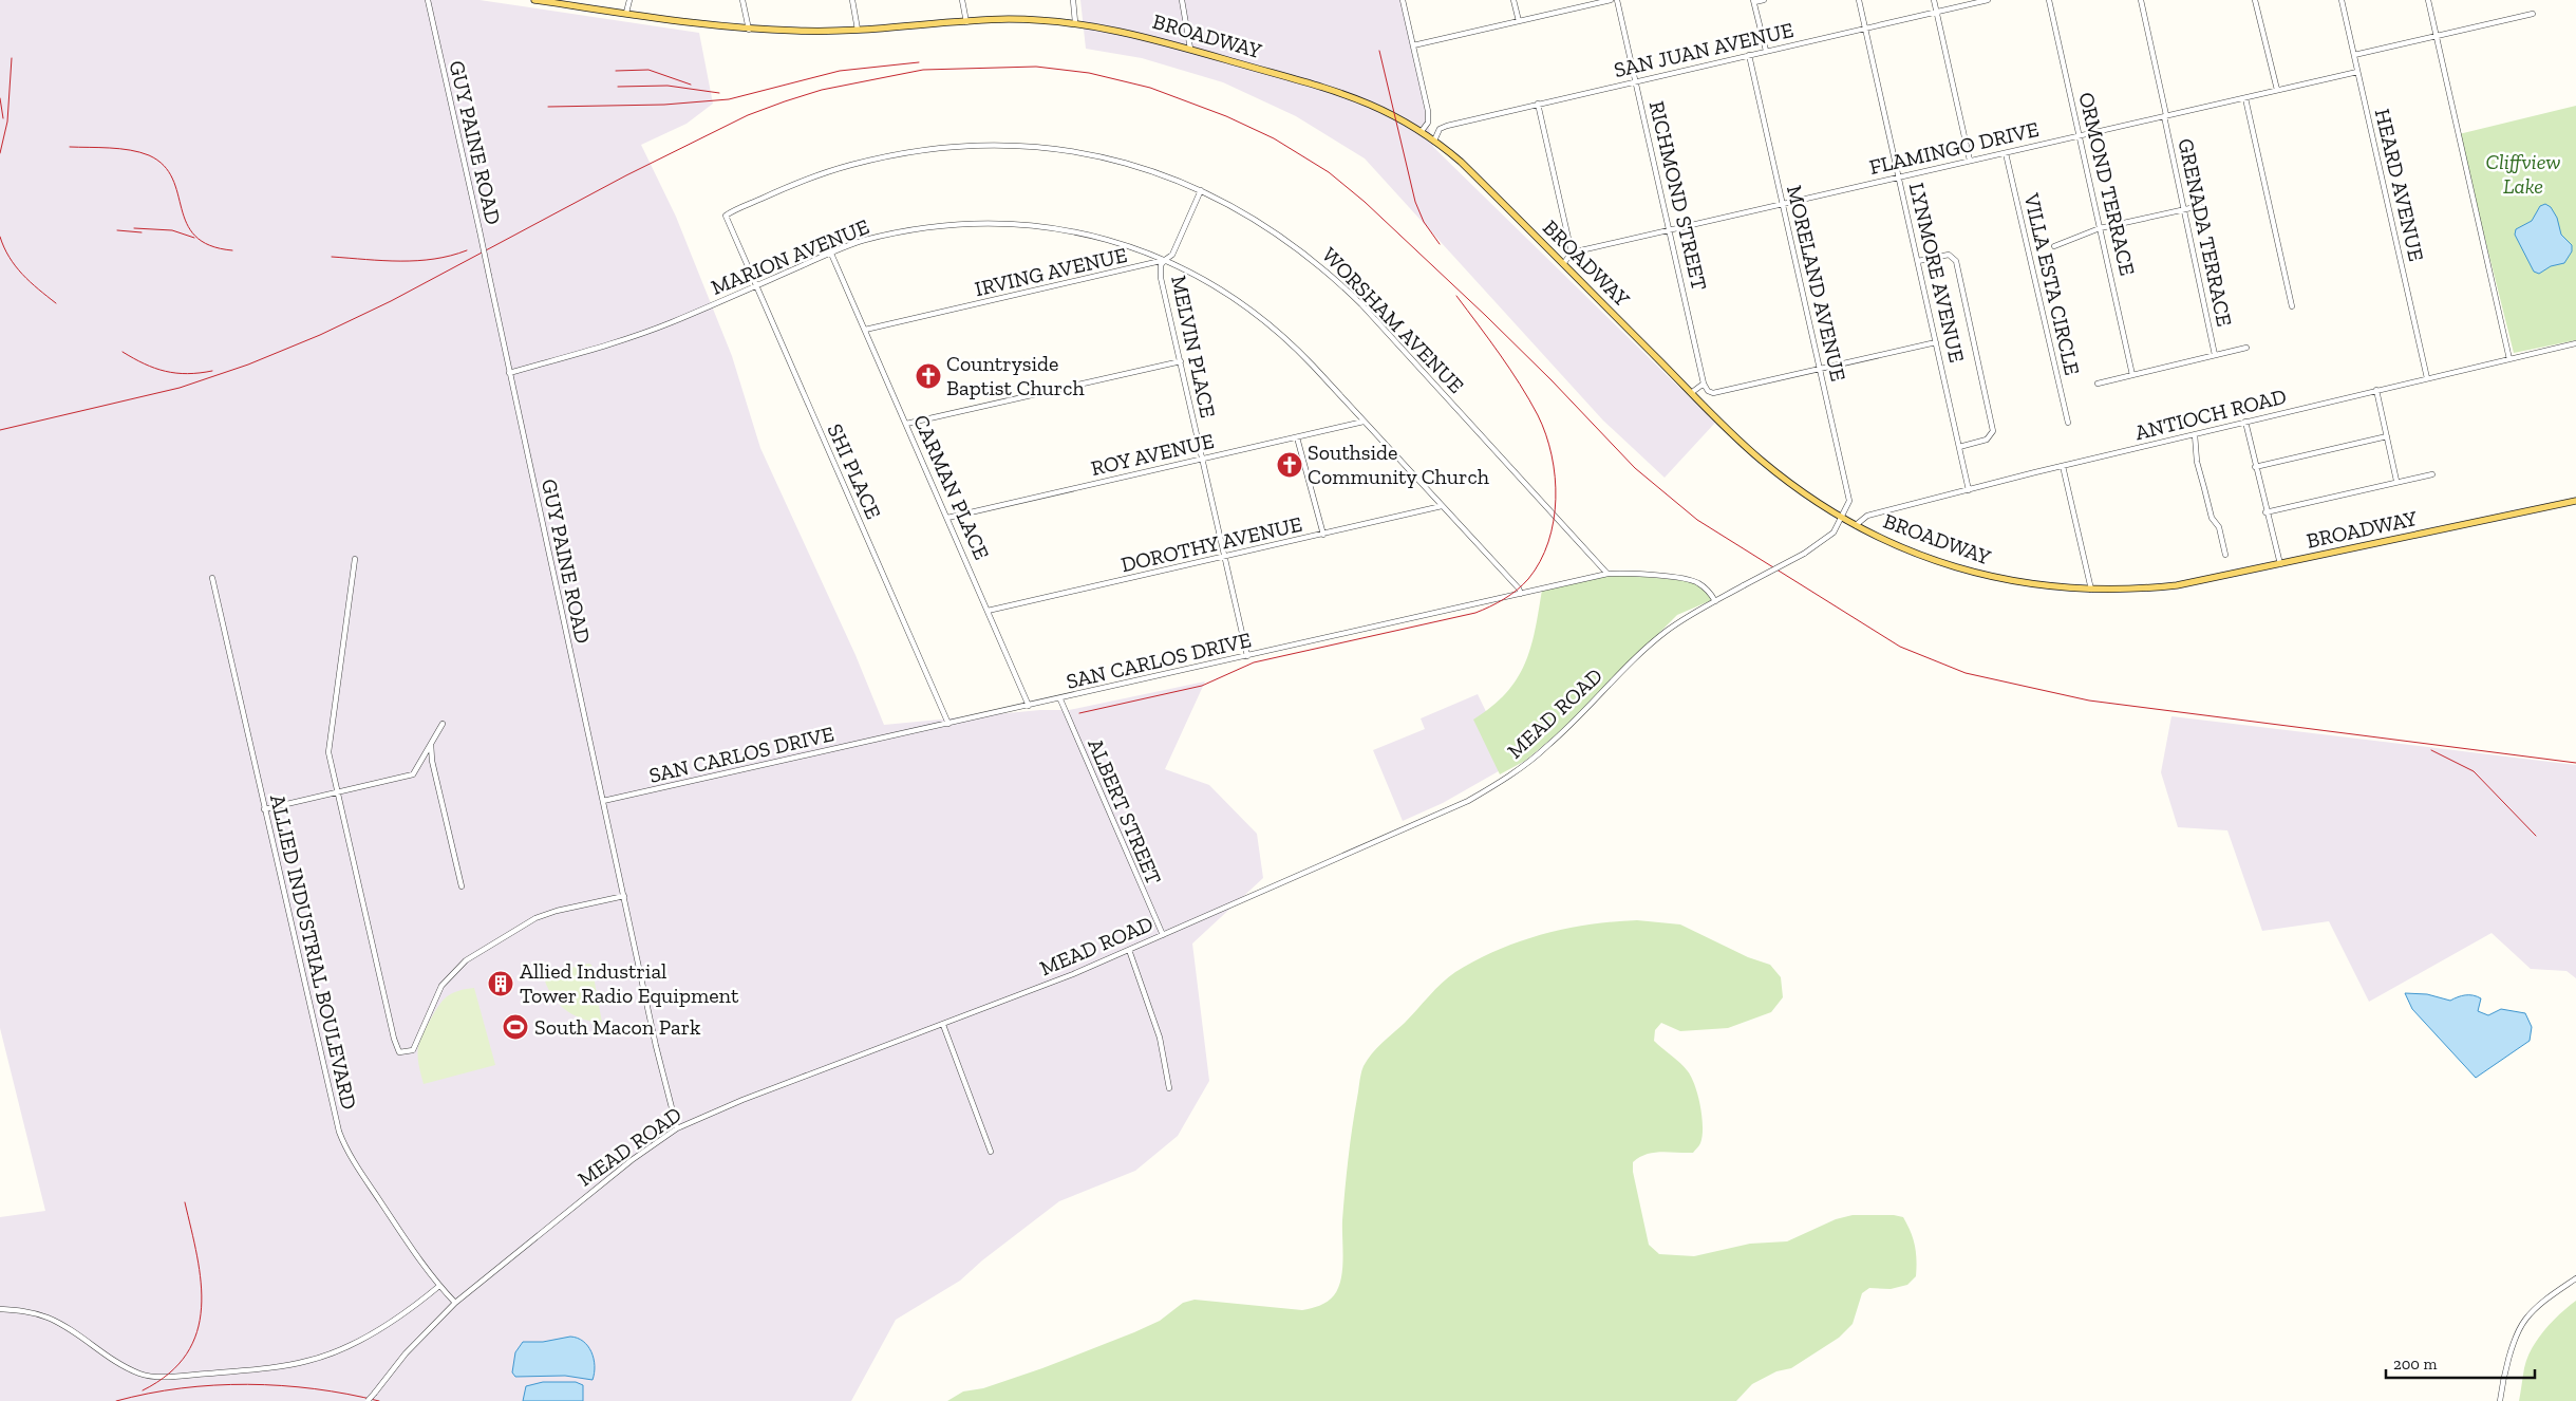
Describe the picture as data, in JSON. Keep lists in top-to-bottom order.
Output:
{
  "streets": {
    "main road": ["BROADWAY"],
    "street": [
      "SAN JUAN AVENUE",
      "GUY PAINE ROAD",
      "FLAMINGO DRIVE",
      "ORMOND TERRACE",
      "HEARD AVENUE",
      "RICHMOND STREET",
      "GRENADA TERRACE",
      "MARION AVENUE",
      "IRVING AVENUE",
      "LYNMORE AVENUE",
      "MORELAND AVENUE",
      "VILLA ESTA CIRCLE",
      "WORSHAM AVENUE",
      "MELVIN PLACE",
      "ANTIOCH ROAD",
      "ROY AVENUE",
      "SHI PLACE",
      "CARMAN PLACE",
      "DOROTHY AVENUE",
      "SAN CARLOS DRIVE",
      "MEAD ROAD",
      "ALBERT STREET",
      "ALLIED INDUSTRIAL BOULEVARD"
    ]
  },
  "crossings": [
    ["BROADWAY", "SAN JUAN AVENUE"],
    ["BROADWAY", "MORELAND AVENUE"],
    ["BROADWAY", "ANTIOCH ROAD"],
    ["BROADWAY", "MEAD ROAD"],
    ["SAN JUAN AVENUE", "RICHMOND STREET"],
    ["SAN JUAN AVENUE", "LYNMORE AVENUE"],
    ["SAN JUAN AVENUE", "MORELAND AVENUE"],
    ["GUY PAINE ROAD", "MARION AVENUE"],
    ["GUY PAINE ROAD", "SAN CARLOS DRIVE"],
    ["GUY PAINE ROAD", "MEAD ROAD"],
    ["FLAMINGO DRIVE", "ORMOND TERRACE"],
    ["FLAMINGO DRIVE", "HEARD AVENUE"],
    ["FLAMINGO DRIVE", "RICHMOND STREET"],
    ["FLAMINGO DRIVE", "GRENADA TERRACE"],
    ["FLAMINGO DRIVE", "LYNMORE AVENUE"],
    ["FLAMINGO DRIVE", "MORELAND AVENUE"],
    ["FLAMINGO DRIVE", "VILLA ESTA CIRCLE"],
    ["HEARD AVENUE", "ANTIOCH ROAD"],
    ["MARION AVENUE", "IRVING AVENUE"],
    ["MARION AVENUE", "MELVIN PLACE"],
    ["MARION AVENUE", "ROY AVENUE"],
    ["MARION AVENUE", "SHI PLACE"],
    ["MARION AVENUE", "CARMAN PLACE"],
    ["MARION AVENUE", "DOROTHY AVENUE"],
    ["MARION AVENUE", "SAN CARLOS DRIVE"],
    ["IRVING AVENUE", "MELVIN PLACE"],
    ["IRVING AVENUE", "CARMAN PLACE"],
    ["LYNMORE AVENUE", "ANTIOCH ROAD"],
    ["MORELAND AVENUE", "MEAD ROAD"],
    ["WORSHAM AVENUE", "SHI PLACE"],
    ["WORSHAM AVENUE", "SAN CARLOS DRIVE"],
    ["MELVIN PLACE", "ROY AVENUE"],
    ["MELVIN PLACE", "DOROTHY AVENUE"],
    ["MELVIN PLACE", "SAN CARLOS DRIVE"],
    ["ROY AVENUE", "CARMAN PLACE"],
    ["SHI PLACE", "SAN CARLOS DRIVE"],
    ["CARMAN PLACE", "DOROTHY AVENUE"],
    ["CARMAN PLACE", "SAN CARLOS DRIVE"],
    ["SAN CARLOS DRIVE", "MEAD ROAD"],
    ["SAN CARLOS DRIVE", "ALBERT STREET"],
    ["MEAD ROAD", "ALBERT STREET"],
    ["MEAD ROAD", "ALLIED INDUSTRIAL BOULEVARD"]
  ],
  "parks": ["Cliffview Lake"],
  "places": {
    "church": ["Countryside Baptist Church", "Southside Community Church"],
    "building": ["Allied Industrial Tower Radio Equipment"],
    "sports": ["South Macon Park"]
  },
  "scale_bar": "200 m"
}
